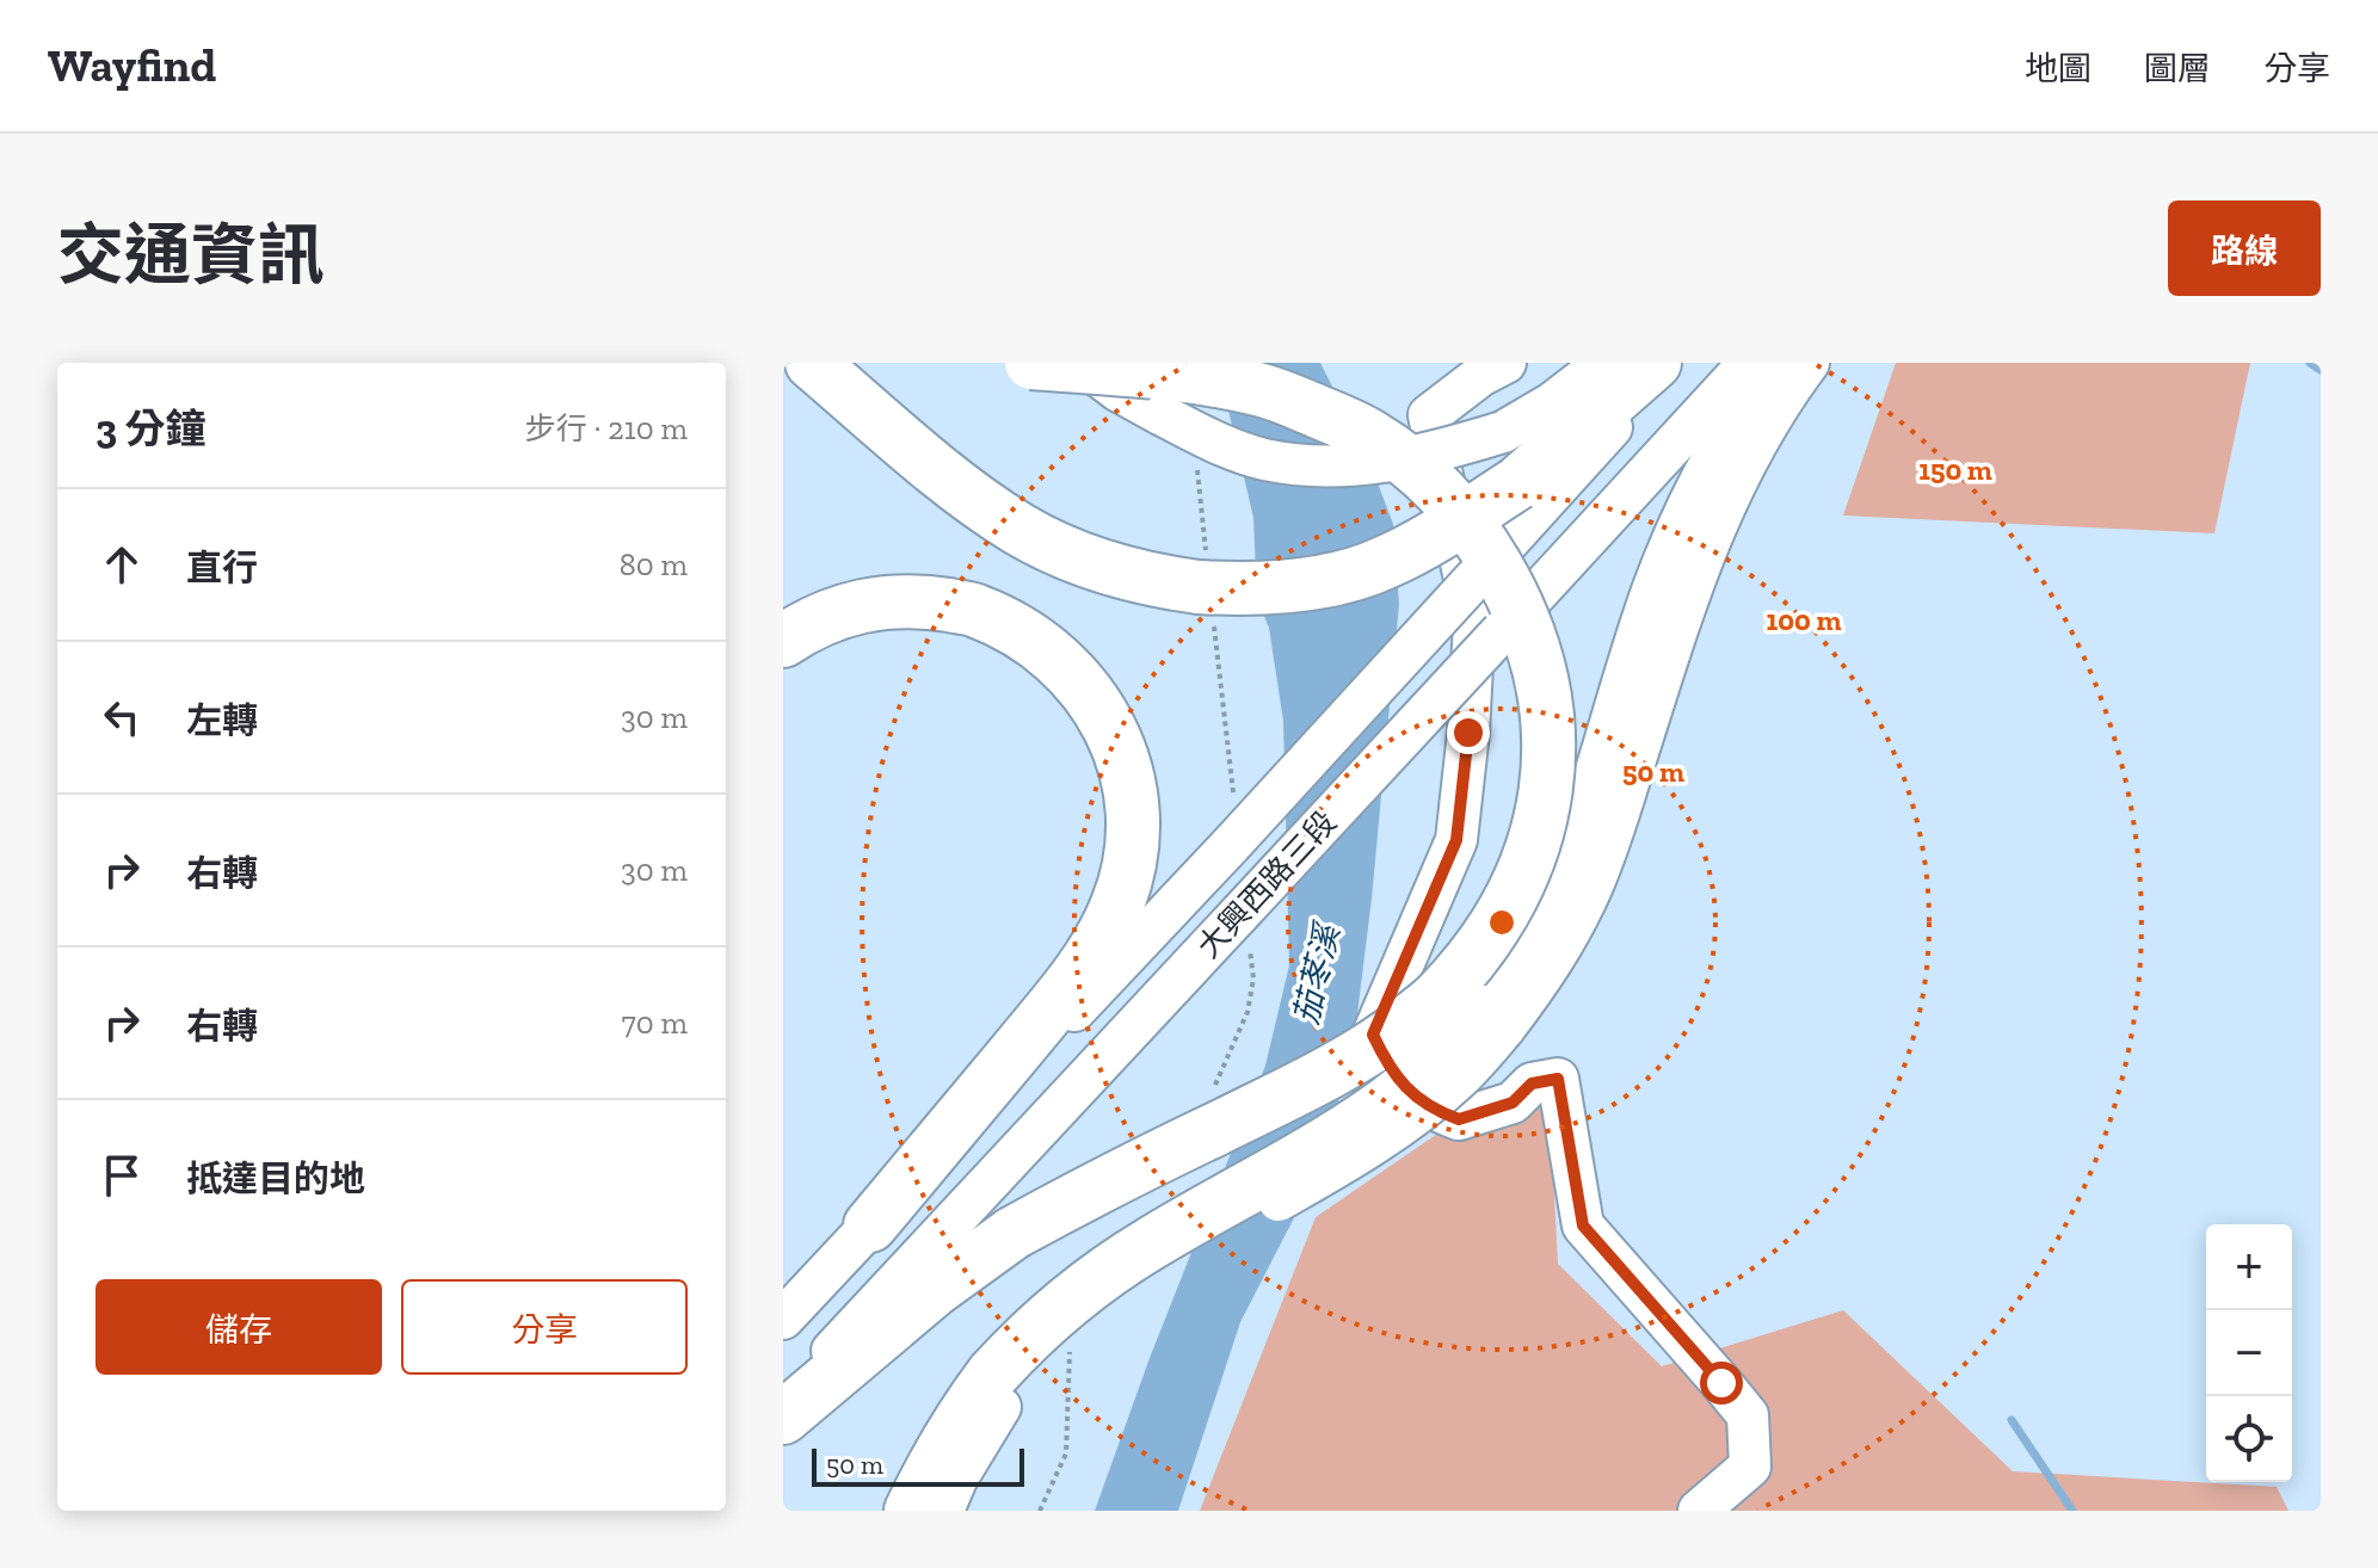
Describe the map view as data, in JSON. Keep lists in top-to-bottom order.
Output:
{
  "streets": {
    "street": ["大興西路三段"]
  },
  "water": ["茄苳溪"],
  "scale_bar": "50 m",
  "page": {
    "header": "Wayfind",
    "nav": ["地圖", "圖層", "分享"],
    "title": "交通資訊",
    "buttons": [
      "路線",
      ["儲存", "分享"]
    ],
    "heading": ["3 分鐘", "步行 · 210 m"],
    "list": [
      ["直行", "80 m"],
      ["左轉", "30 m"],
      ["右轉", "30 m"],
      ["右轉", "70 m"],
      "抵達目的地"
    ],
    "map_buttons": ["+", "−"],
    "scale": "50 m"
  },
  "rings": ["150 m", "100 m", "50 m"]
}
